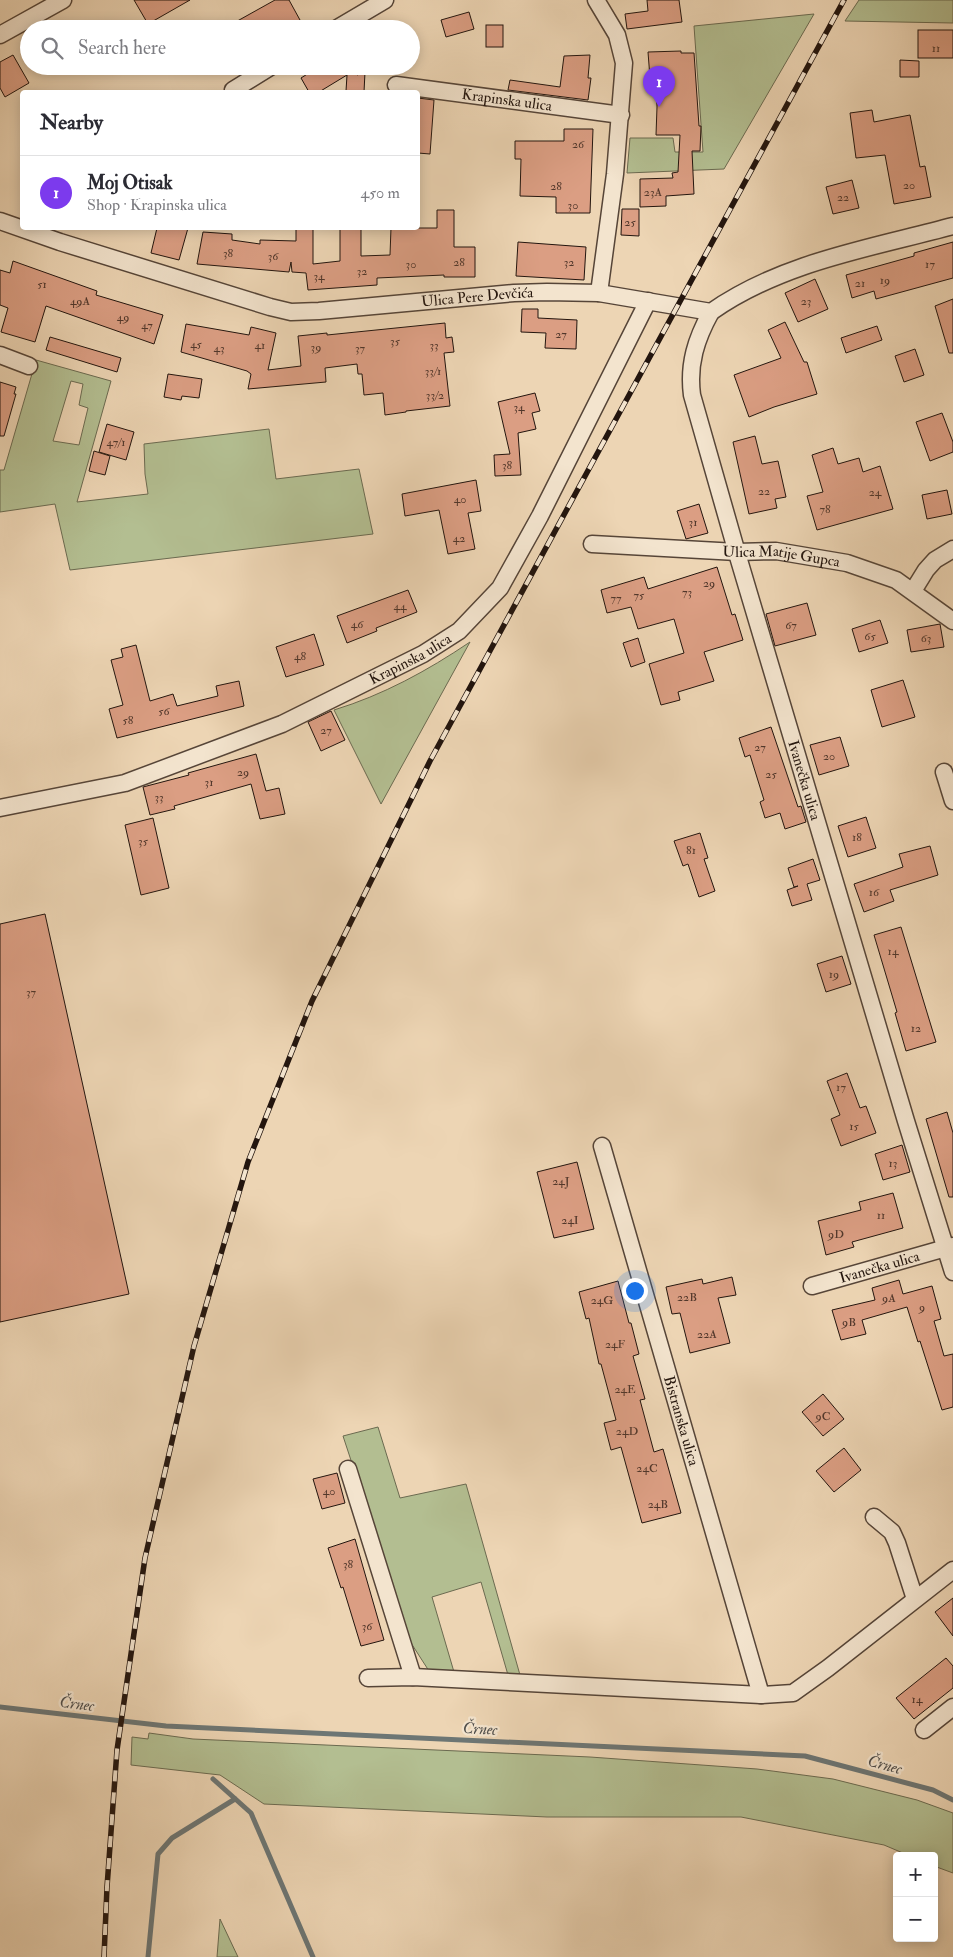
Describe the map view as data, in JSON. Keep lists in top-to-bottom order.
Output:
{
  "streets": {
    "street": [
      "Krapinska ulica",
      "Ulica Pere Devčića",
      "Ulica Matije Gupca",
      "Ivanečka ulica",
      "Bistranska ulica"
    ]
  },
  "crossings": [
    ["Krapinska ulica", "Ulica Pere Devčića"],
    ["Ulica Pere Devčića", "Ivanečka ulica"],
    ["Ulica Matije Gupca", "Ivanečka ulica"]
  ],
  "water": ["Črnec"],
  "house_numbers": [
    "11",
    "26",
    "20",
    "28",
    "23A",
    "22",
    "30",
    "25",
    "38",
    "36",
    "28",
    "32",
    "30",
    "17",
    "32",
    "34",
    "19",
    "21",
    "51",
    "49A",
    "23",
    "49",
    "47",
    "27",
    "35",
    "45",
    "41",
    "33",
    "39",
    "43",
    "37",
    "33/1",
    "33/2",
    "34",
    "47/1",
    "38",
    "22",
    "24",
    "40",
    "78",
    "31",
    "42",
    "29",
    "73",
    "75",
    "77",
    "44",
    "46",
    "67",
    "65",
    "63",
    "48",
    "56",
    "58",
    "27",
    "27",
    "20",
    "29",
    "25",
    "31",
    "33",
    "18",
    "35",
    "81",
    "16",
    "14",
    "19",
    "37",
    "12",
    "17",
    "15",
    "13",
    "24J",
    "11",
    "24I",
    "9D",
    "22B",
    "9A",
    "24G",
    "9",
    "9B",
    "22A",
    "24F",
    "24E",
    "9C",
    "24D",
    "24C",
    "40",
    "24B",
    "38",
    "36",
    "14"
  ],
  "page": {
    "search": "Search here",
    "pins": "1",
    "heading": "Nearby",
    "list": [
      {
        "mark": "1",
        "name": "Moj Otisak",
        "note": "Shop · Krapinska ulica",
        "value": "450 m"
      }
    ],
    "map_buttons": ["+", "−"]
  }
}
